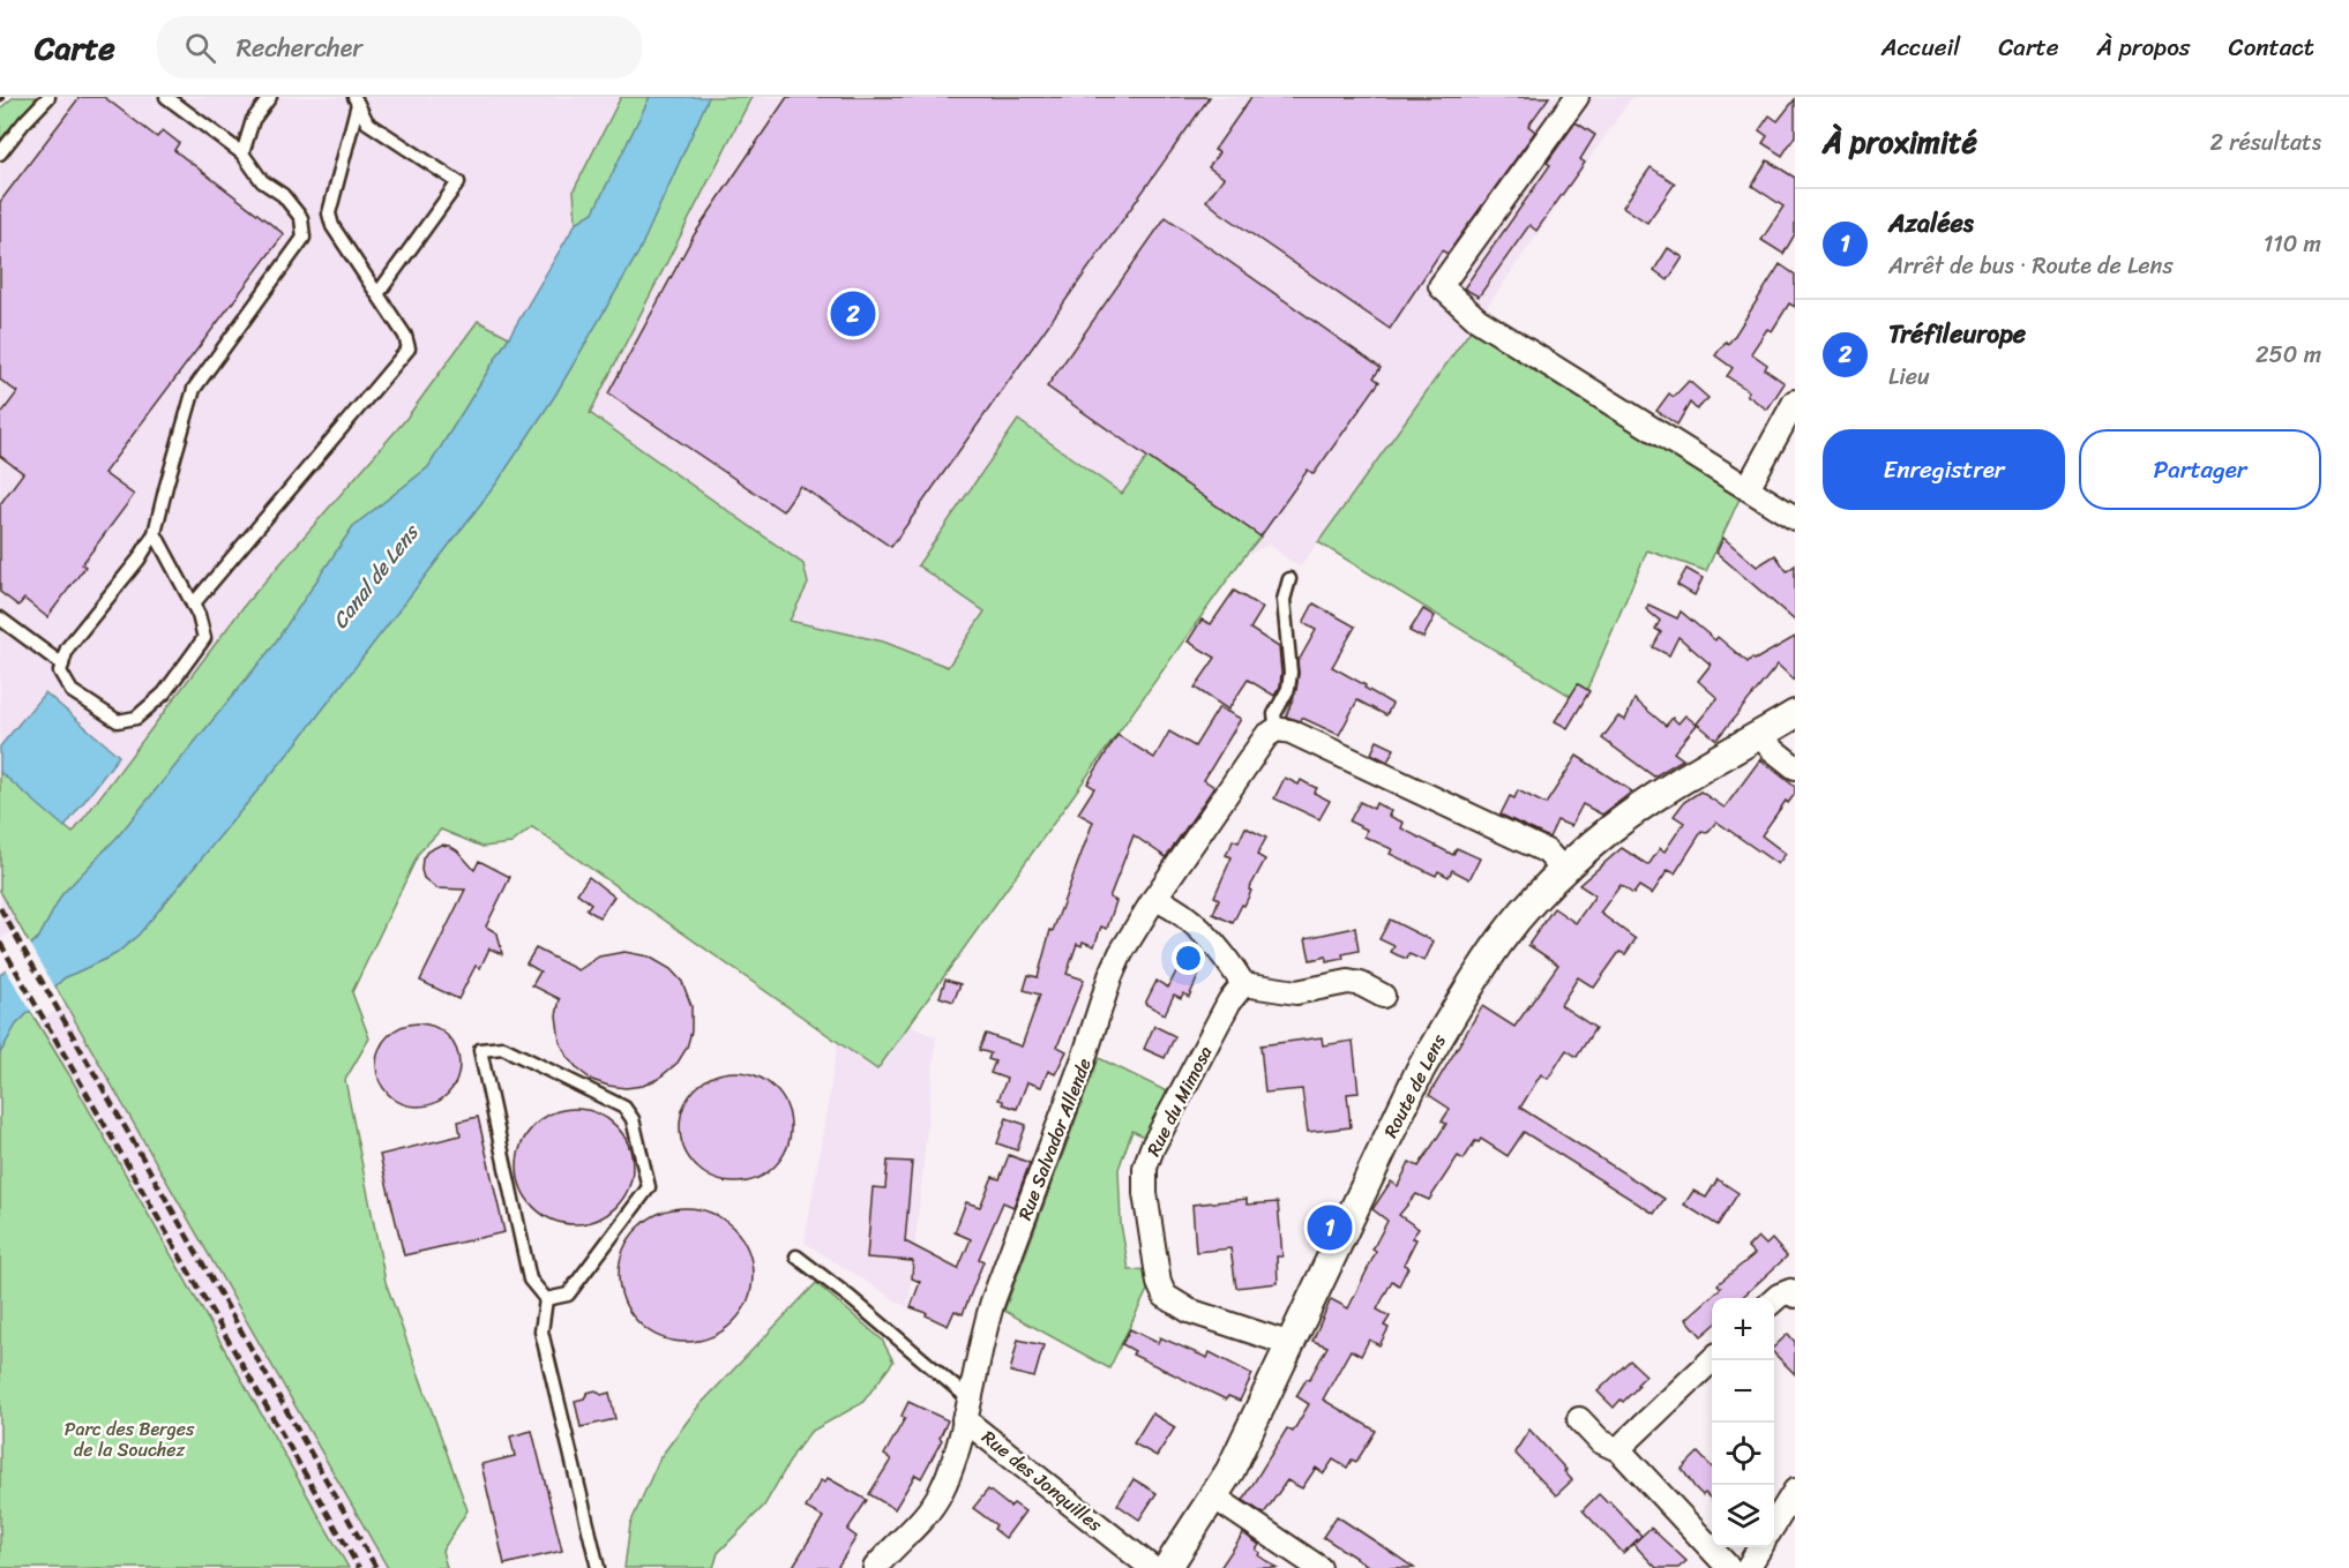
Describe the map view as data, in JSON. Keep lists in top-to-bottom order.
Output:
{
  "streets": {
    "street": [
      "Route de Lens",
      "Rue du Mimosa",
      "Rue Salvador Allende",
      "Rue des Jonquilles"
    ]
  },
  "crossings": [
    ["Route de Lens", "Rue du Mimosa"],
    ["Rue Salvador Allende", "Rue des Jonquilles"]
  ],
  "water": ["Canal de Lens"],
  "parks": ["Parc des Berges de la Souchez"],
  "page": {
    "header": "Carte",
    "search": "Rechercher",
    "nav": [
      "Accueil",
      "Carte",
      "À propos",
      "Contact"
    ],
    "heading": ["À proximité", "2 résultats"],
    "list": [
      {
        "mark": "1",
        "name": "Azalées",
        "note": "Arrêt de bus · Route de Lens",
        "value": "110 m"
      },
      {
        "mark": "2",
        "name": "Tréfileurope",
        "note": "Lieu",
        "value": "250 m"
      }
    ],
    "pins": ["2", "1"],
    "buttons": ["Enregistrer", "Partager"],
    "map_buttons": ["+", "−"]
  }
}
